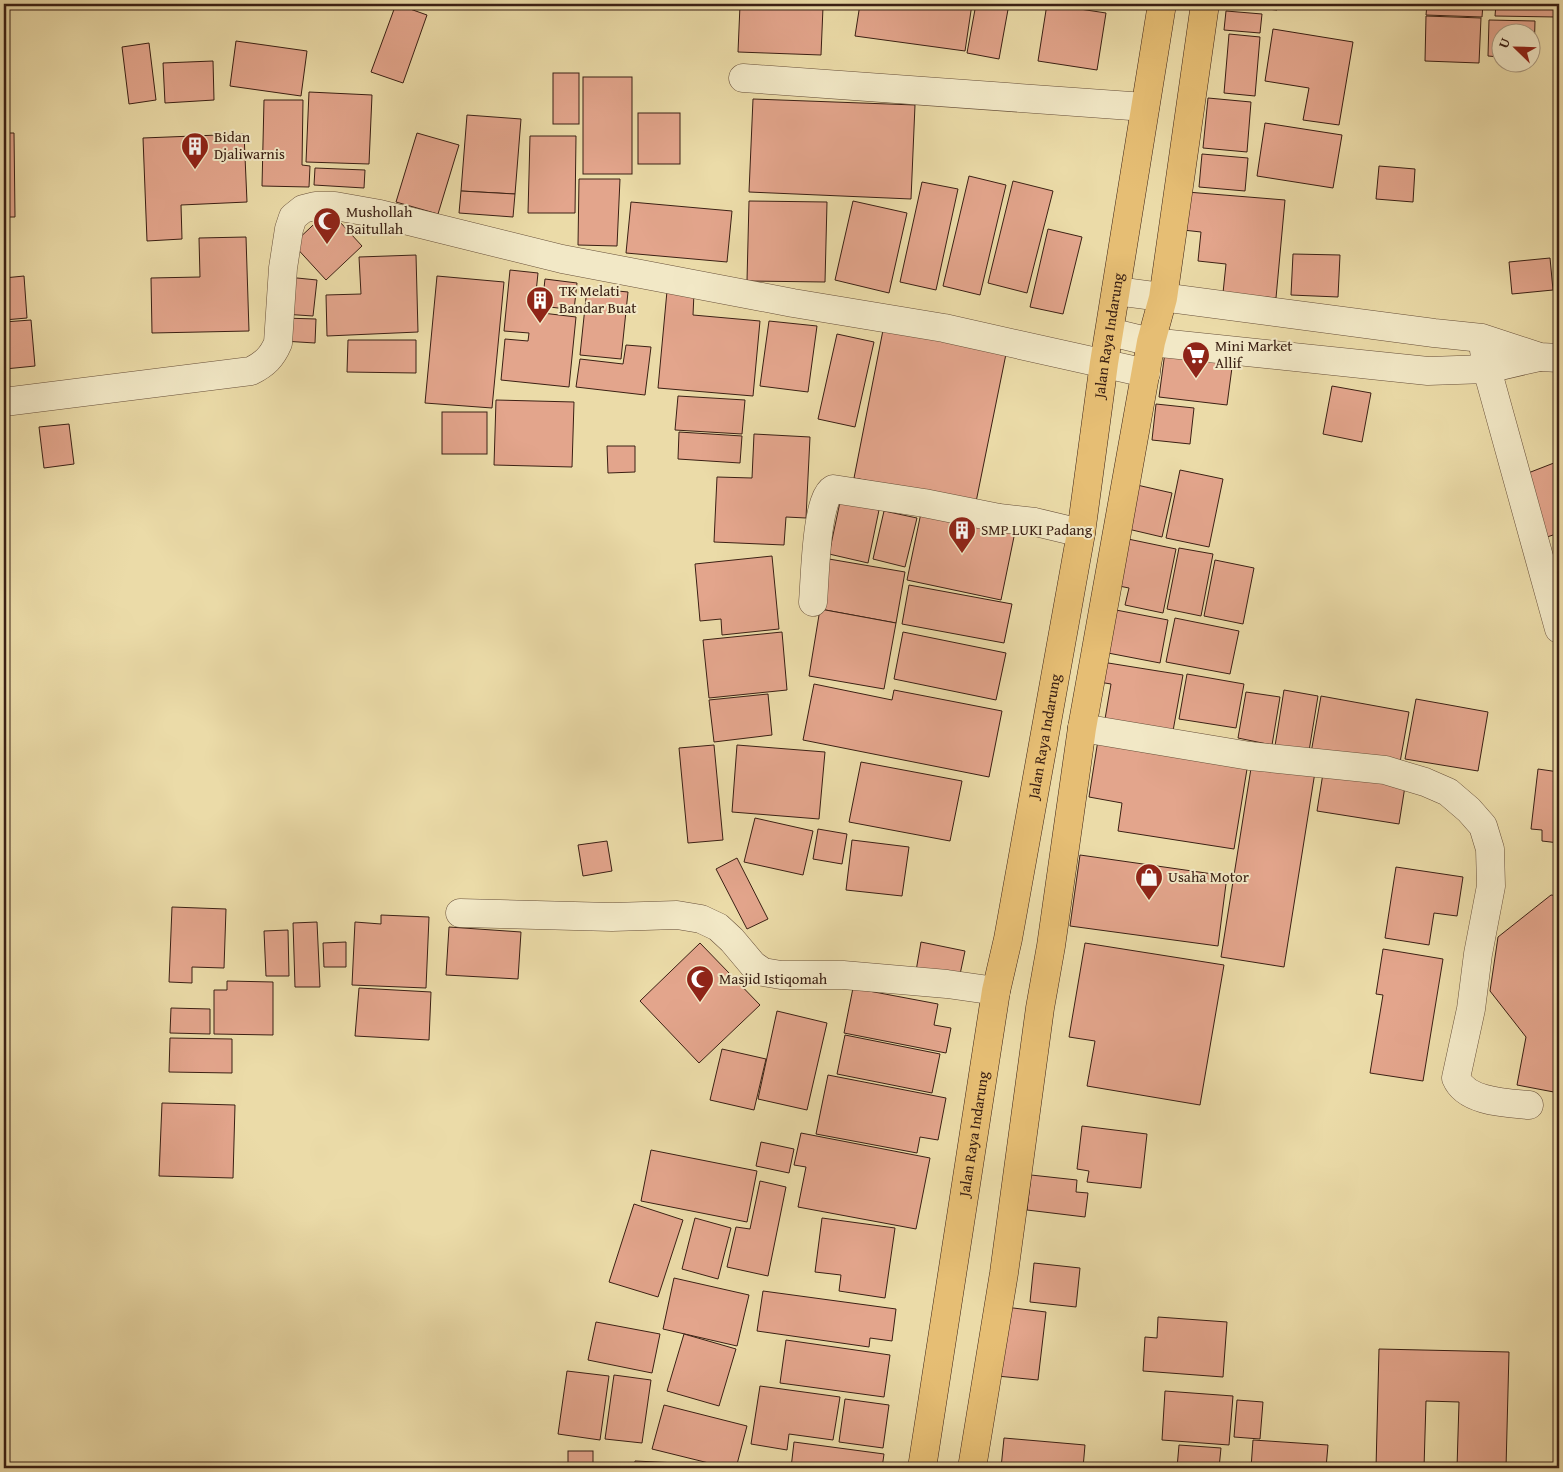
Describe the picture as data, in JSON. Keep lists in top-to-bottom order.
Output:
{
  "streets": {
    "highway": ["Jalan Raya Indarung"]
  },
  "places": {
    "building": ["Bidan Djaliwarnis", "TK Melati Bandar Buat", "SMP LUKI Padang"],
    "mosque": ["Mushollah Baitullah", "Masjid Istiqomah"],
    "supermarket": ["Mini Market Allif"],
    "shop": ["Usaha Motor"]
  },
  "north": "top left"
}
